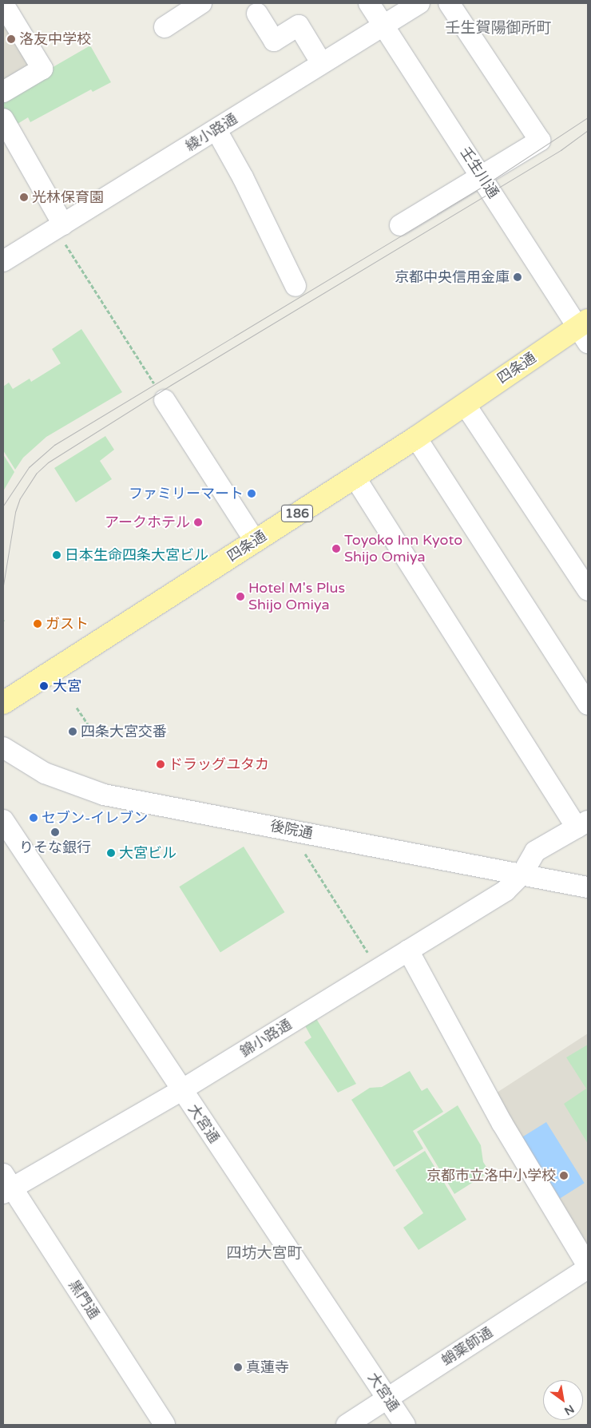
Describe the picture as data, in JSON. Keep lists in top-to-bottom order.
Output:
{
  "streets": {
    "main road": ["四条通", "186"],
    "street": [
      "綾小路通",
      "壬生川通",
      "後院通",
      "錦小路通",
      "大宮通",
      "黒門通",
      "蛸薬師通"
    ]
  },
  "crossings": [
    ["綾小路通", "壬生川通"],
    ["壬生川通", "四条通"],
    ["後院通", "錦小路通"],
    ["錦小路通", "大宮通"],
    ["錦小路通", "黒門通"],
    ["大宮通", "蛸薬師通"]
  ],
  "districts": ["壬生賀陽御所町", "四坊大宮町"],
  "places": [
    "洛友中学校",
    "光林保育園",
    "京都中央信用金庫",
    "ファミリーマート",
    "アークホテル",
    "Toyoko Inn Kyoto Shijo Omiya",
    "日本生命四条大宮ビル",
    "Hotel M's Plus Shijo Omiya",
    "ガスト",
    "大宮",
    "四条大宮交番",
    "ドラッグユタカ",
    "セブン-イレブン",
    "りそな銀行",
    "大宮ビル",
    "京都市立洛中小学校",
    "真蓮寺"
  ],
  "north": "bottom right"
}
